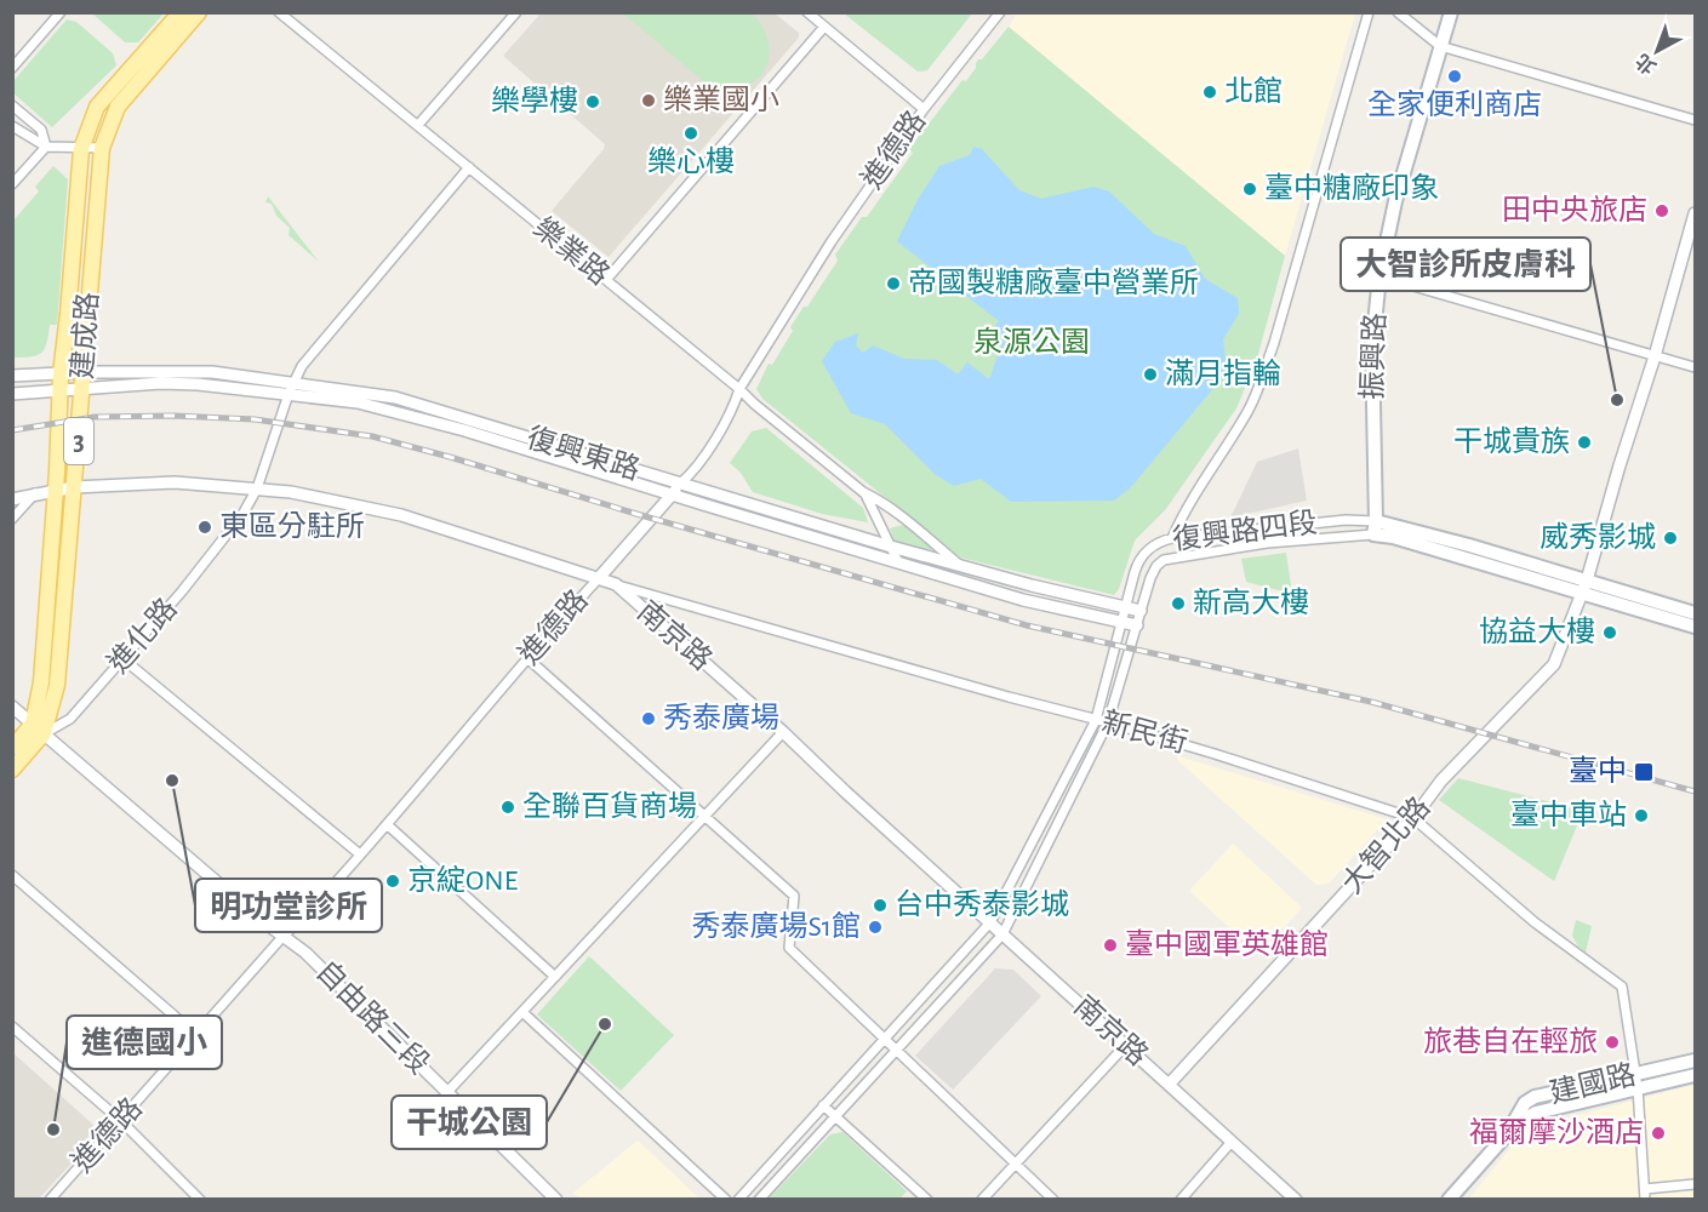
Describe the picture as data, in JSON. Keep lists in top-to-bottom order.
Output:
{
  "streets": {
    "main road": [
      "建成路",
      "振興路",
      "3",
      "復興路四段",
      "進化路",
      "建國路"
    ],
    "street": [
      "進德路",
      "樂業路",
      "復興東路",
      "南京路",
      "新民街",
      "大智北路",
      "自由路三段"
    ]
  },
  "crossings": [
    ["進德路", "樂業路"],
    ["進德路", "復興東路"],
    ["進德路", "南京路"],
    ["進德路", "自由路三段"],
    ["樂業路", "復興東路"],
    ["樂業路", "進化路"],
    ["建成路", "復興東路"],
    ["建成路", "進化路"],
    ["建成路", "南京路"],
    ["建成路", "自由路三段"],
    ["振興路", "復興路四段"],
    ["復興東路", "復興路四段"],
    ["復興東路", "進化路"],
    ["復興路四段", "南京路"],
    ["復興路四段", "新民街"],
    ["復興路四段", "大智北路"],
    ["進化路", "南京路"],
    ["進化路", "自由路三段"],
    ["南京路", "新民街"],
    ["南京路", "大智北路"],
    ["新民街", "大智北路"],
    ["新民街", "建國路"]
  ],
  "parks": ["泉源公園"],
  "places": {
    "other": [
      "全家便利商店",
      "北館",
      "樂業國小",
      "樂學樓",
      "樂心樓",
      "臺中糖廠印象",
      "田中央旅店",
      "帝國製糖廠臺中營業所",
      "滿月指輪",
      "大智診所皮膚科",
      "干城貴族",
      "東區分駐所",
      "威秀影城",
      "新高大樓",
      "協益大樓",
      "秀泰廣場",
      "明功堂診所",
      "全聯百貨商場",
      "臺中車站",
      "京綻ONE",
      "台中秀泰影城",
      "秀泰廣場S1館",
      "臺中國軍英雄館",
      "干城公園",
      "旅巷自在輕旅",
      "進德國小",
      "福爾摩沙酒店"
    ],
    "transit": ["臺中"]
  },
  "north": "bottom left"
}
